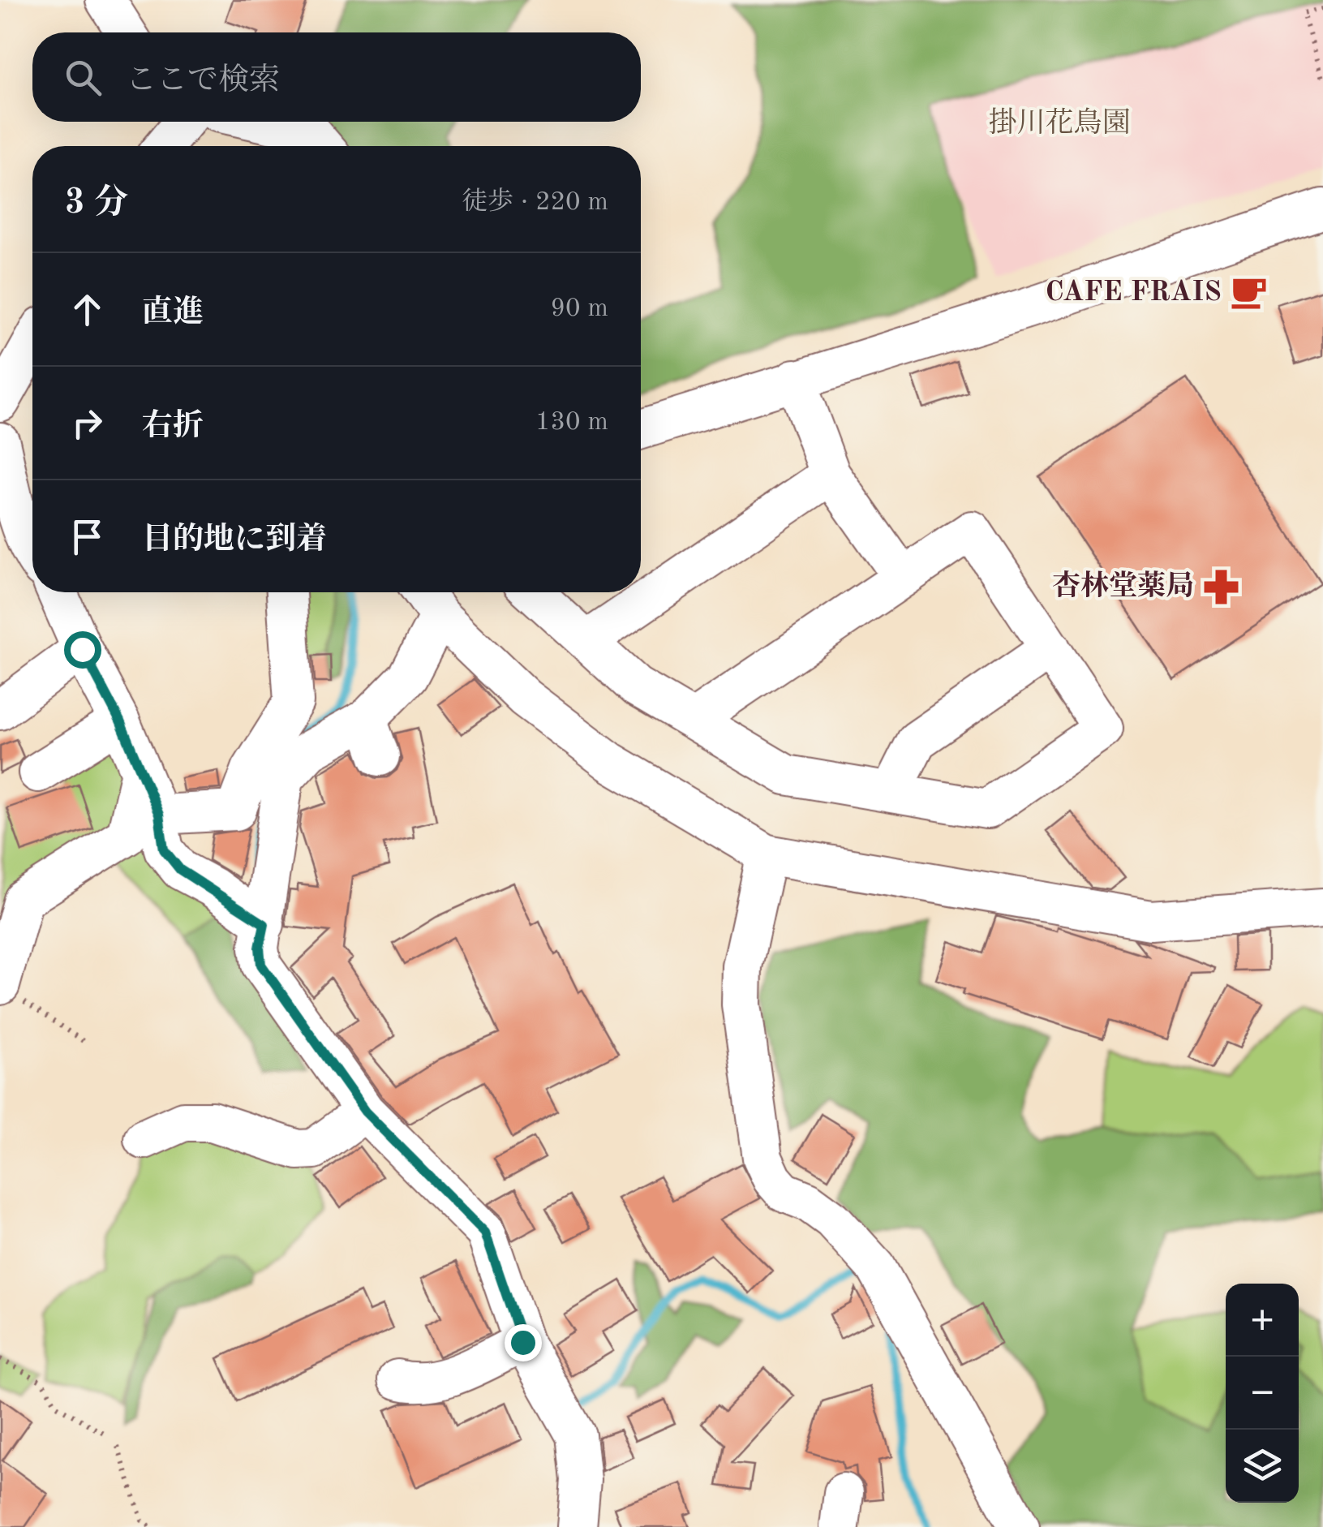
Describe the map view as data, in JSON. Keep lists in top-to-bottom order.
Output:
{
  "parks": ["掛川花鳥園"],
  "places": {
    "cafe": ["CAFE FRAIS"],
    "pharmacy": ["杏林堂薬局"]
  },
  "page": {
    "search": "ここで検索",
    "heading": ["3 分", "徒歩 · 220 m"],
    "list": [
      ["直進", "90 m"],
      ["右折", "130 m"],
      "目的地に到着"
    ],
    "map_buttons": ["+", "−"]
  }
}
